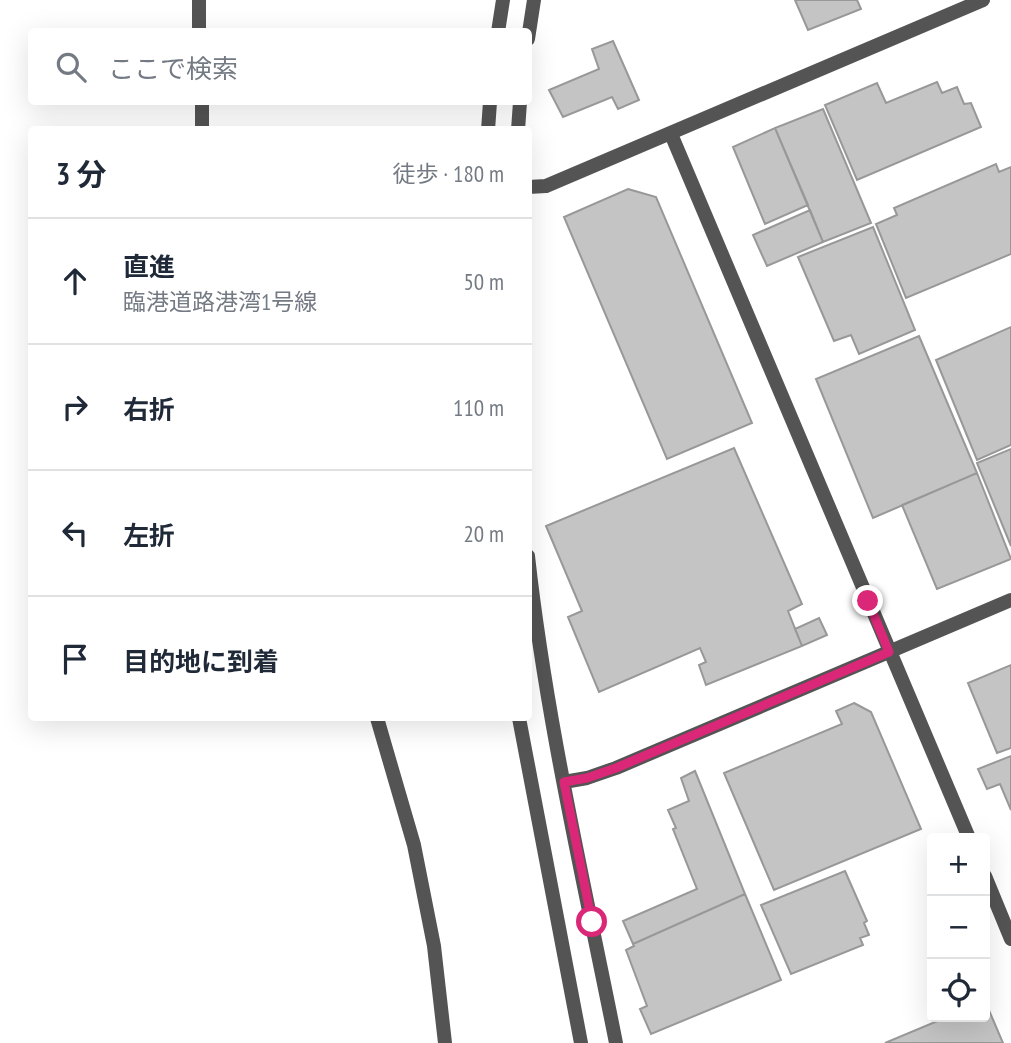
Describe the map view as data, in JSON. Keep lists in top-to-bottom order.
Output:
{
  "page": {
    "search": "ここで検索",
    "heading": ["3 分", "徒歩 · 180 m"],
    "list": [
      ["直進", "臨港道路港湾1号線", "50 m"],
      ["右折", "110 m"],
      ["左折", "20 m"],
      "目的地に到着"
    ],
    "map_buttons": ["+", "−"]
  }
}
